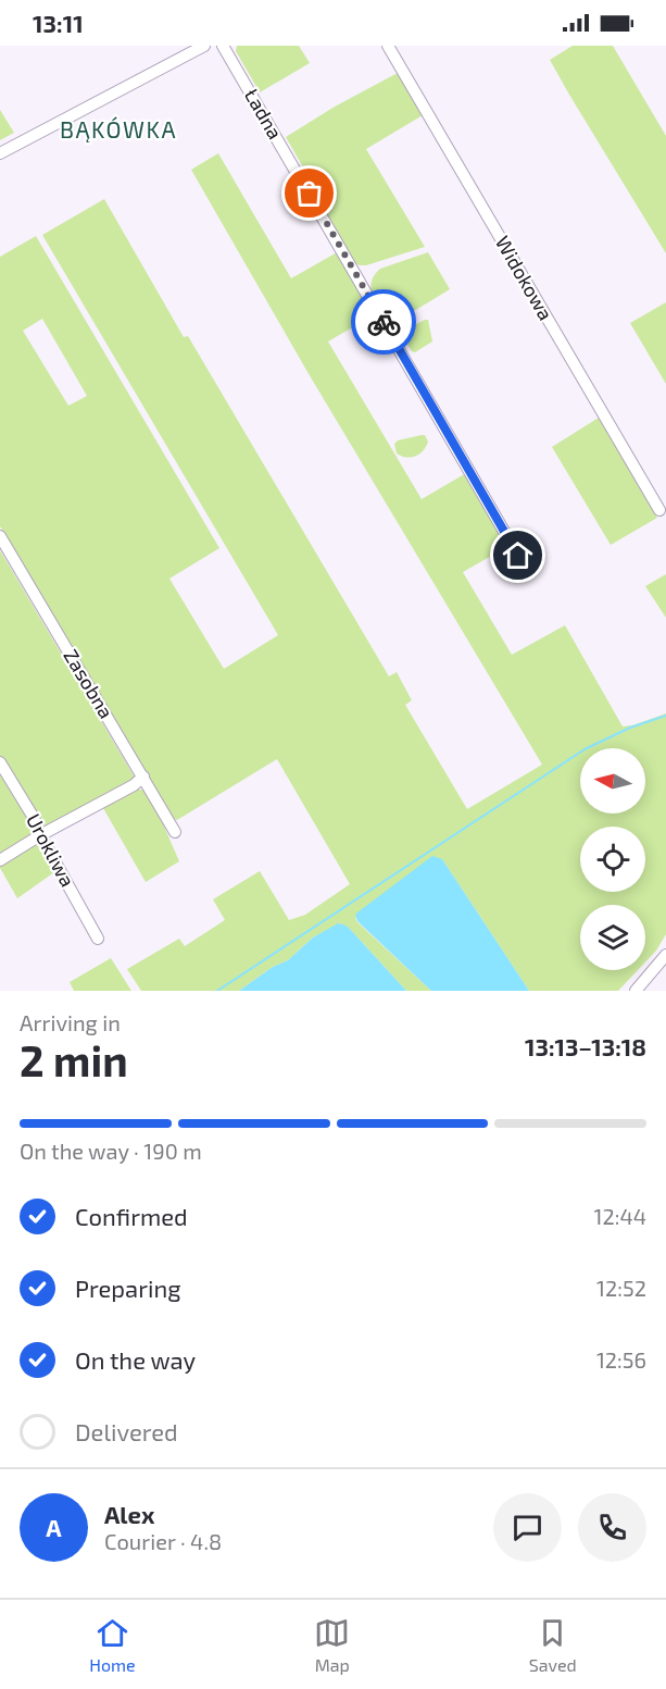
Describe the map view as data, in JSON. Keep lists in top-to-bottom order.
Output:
{
  "streets": {
    "street": [
      "Ładna",
      "Widokowa",
      "Zasobna",
      "Urokliwa"
    ]
  },
  "districts": ["BĄKÓWKA"],
  "north": "left",
  "page": {
    "status": "13:11",
    "heading": ["2 min", "Arriving in", "13:13–13:18"],
    "panel": ["Alex", "Courier · 4.8"],
    "bar": "On the way · 190 m",
    "list": [
      ["Confirmed", "12:44"],
      ["Preparing", "12:52"],
      ["On the way", "12:56"],
      "Delivered"
    ],
    "round": "A",
    "tabs": ["Home", "Map", "Saved"]
  }
}
